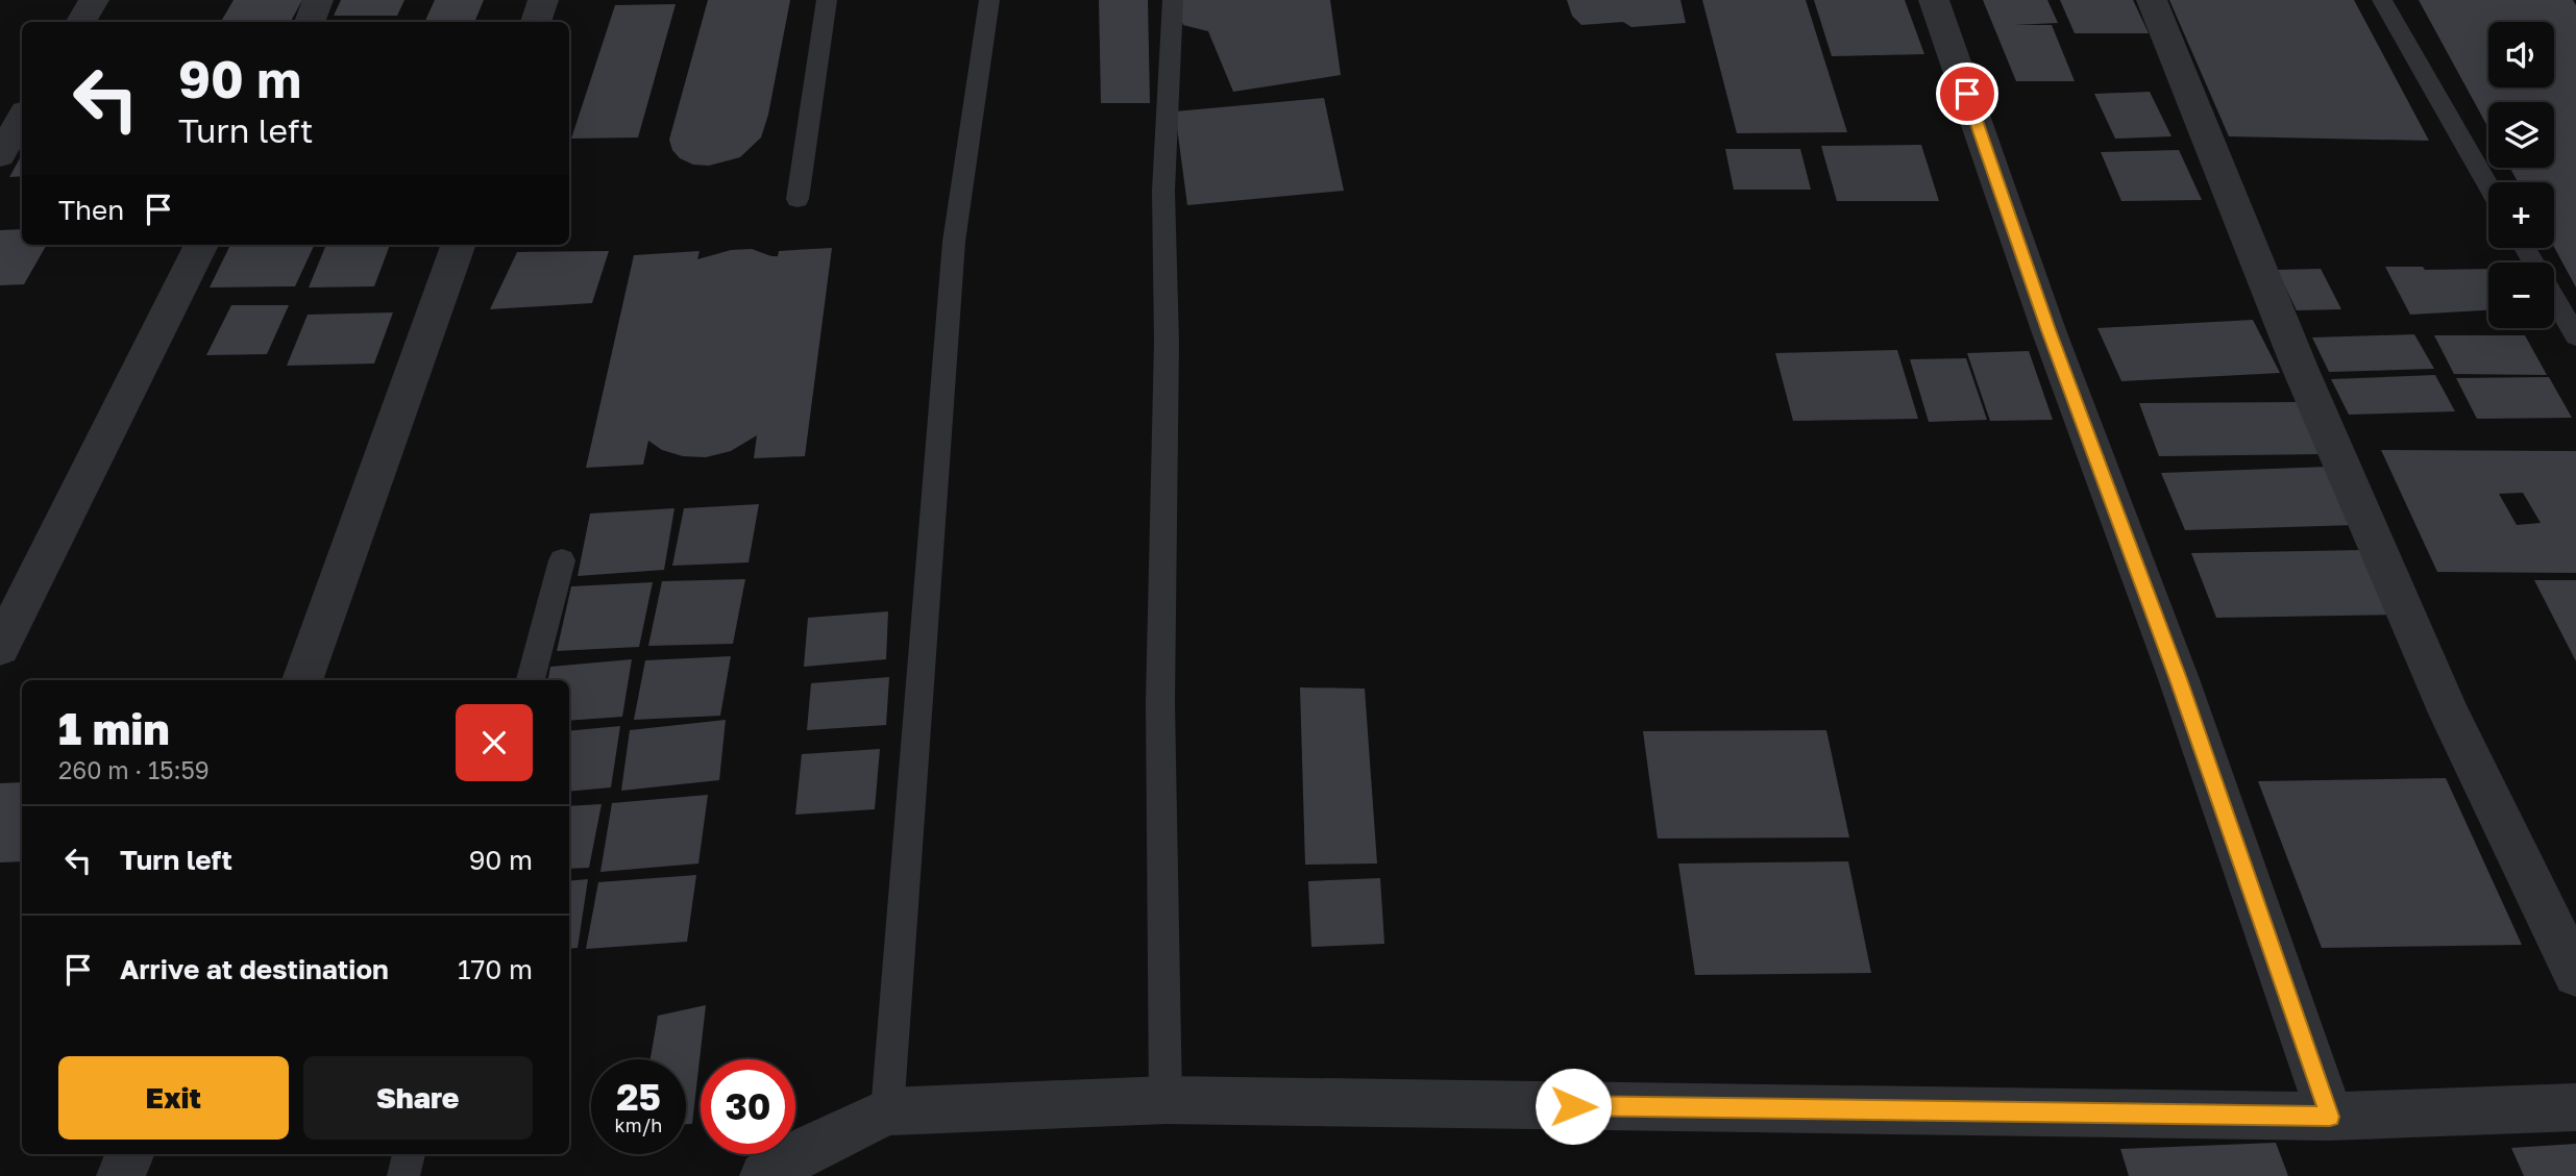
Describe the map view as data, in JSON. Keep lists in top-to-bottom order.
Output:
{
  "page": {
    "map_buttons": ["+", "−"],
    "turn": ["90 m", "Turn left"],
    "then": "Then",
    "heading": ["1 min", "260 m · 15:59"],
    "list": [
      {
        "name": "Turn left",
        "value": "90 m"
      },
      {
        "name": "Arrive at destination",
        "value": "170 m"
      }
    ],
    "buttons": ["Exit", "Share"],
    "speed": "25 km/h",
    "limit": "30"
  }
}
